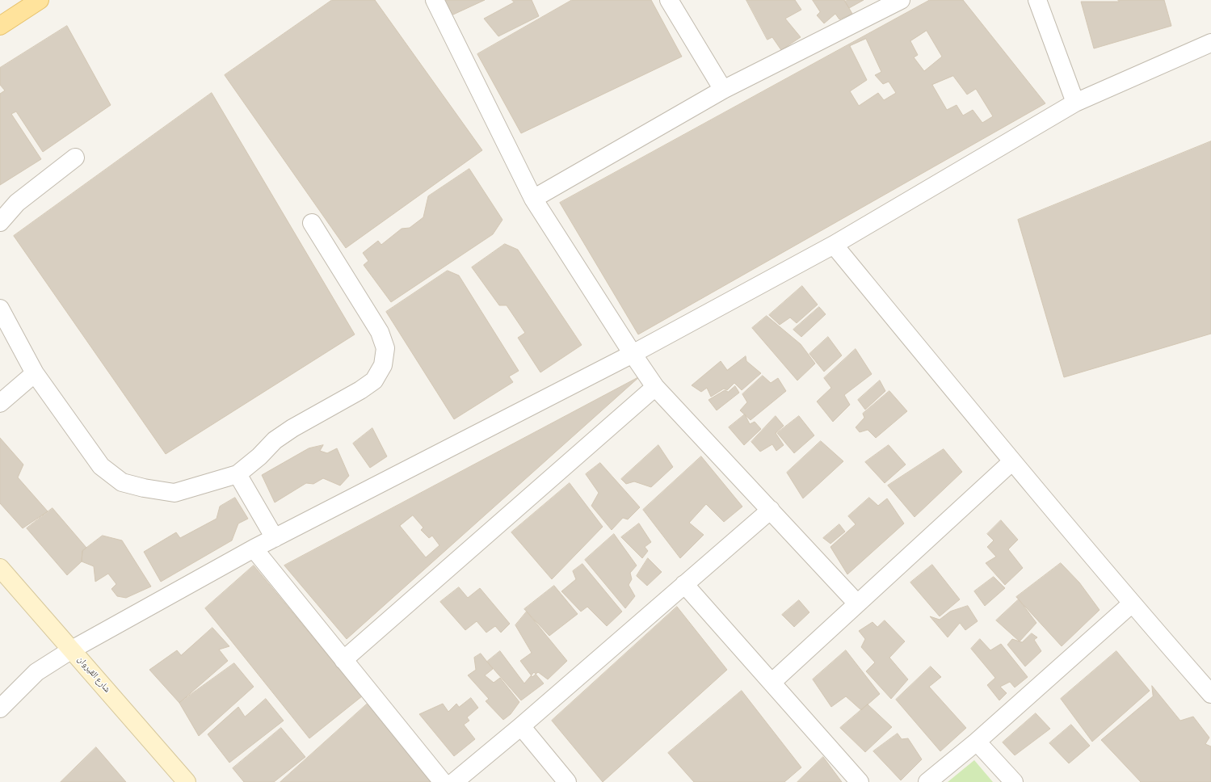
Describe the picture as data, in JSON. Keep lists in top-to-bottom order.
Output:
{
  "streets": {
    "main road": ["شارع القيروان"]
  }
}
